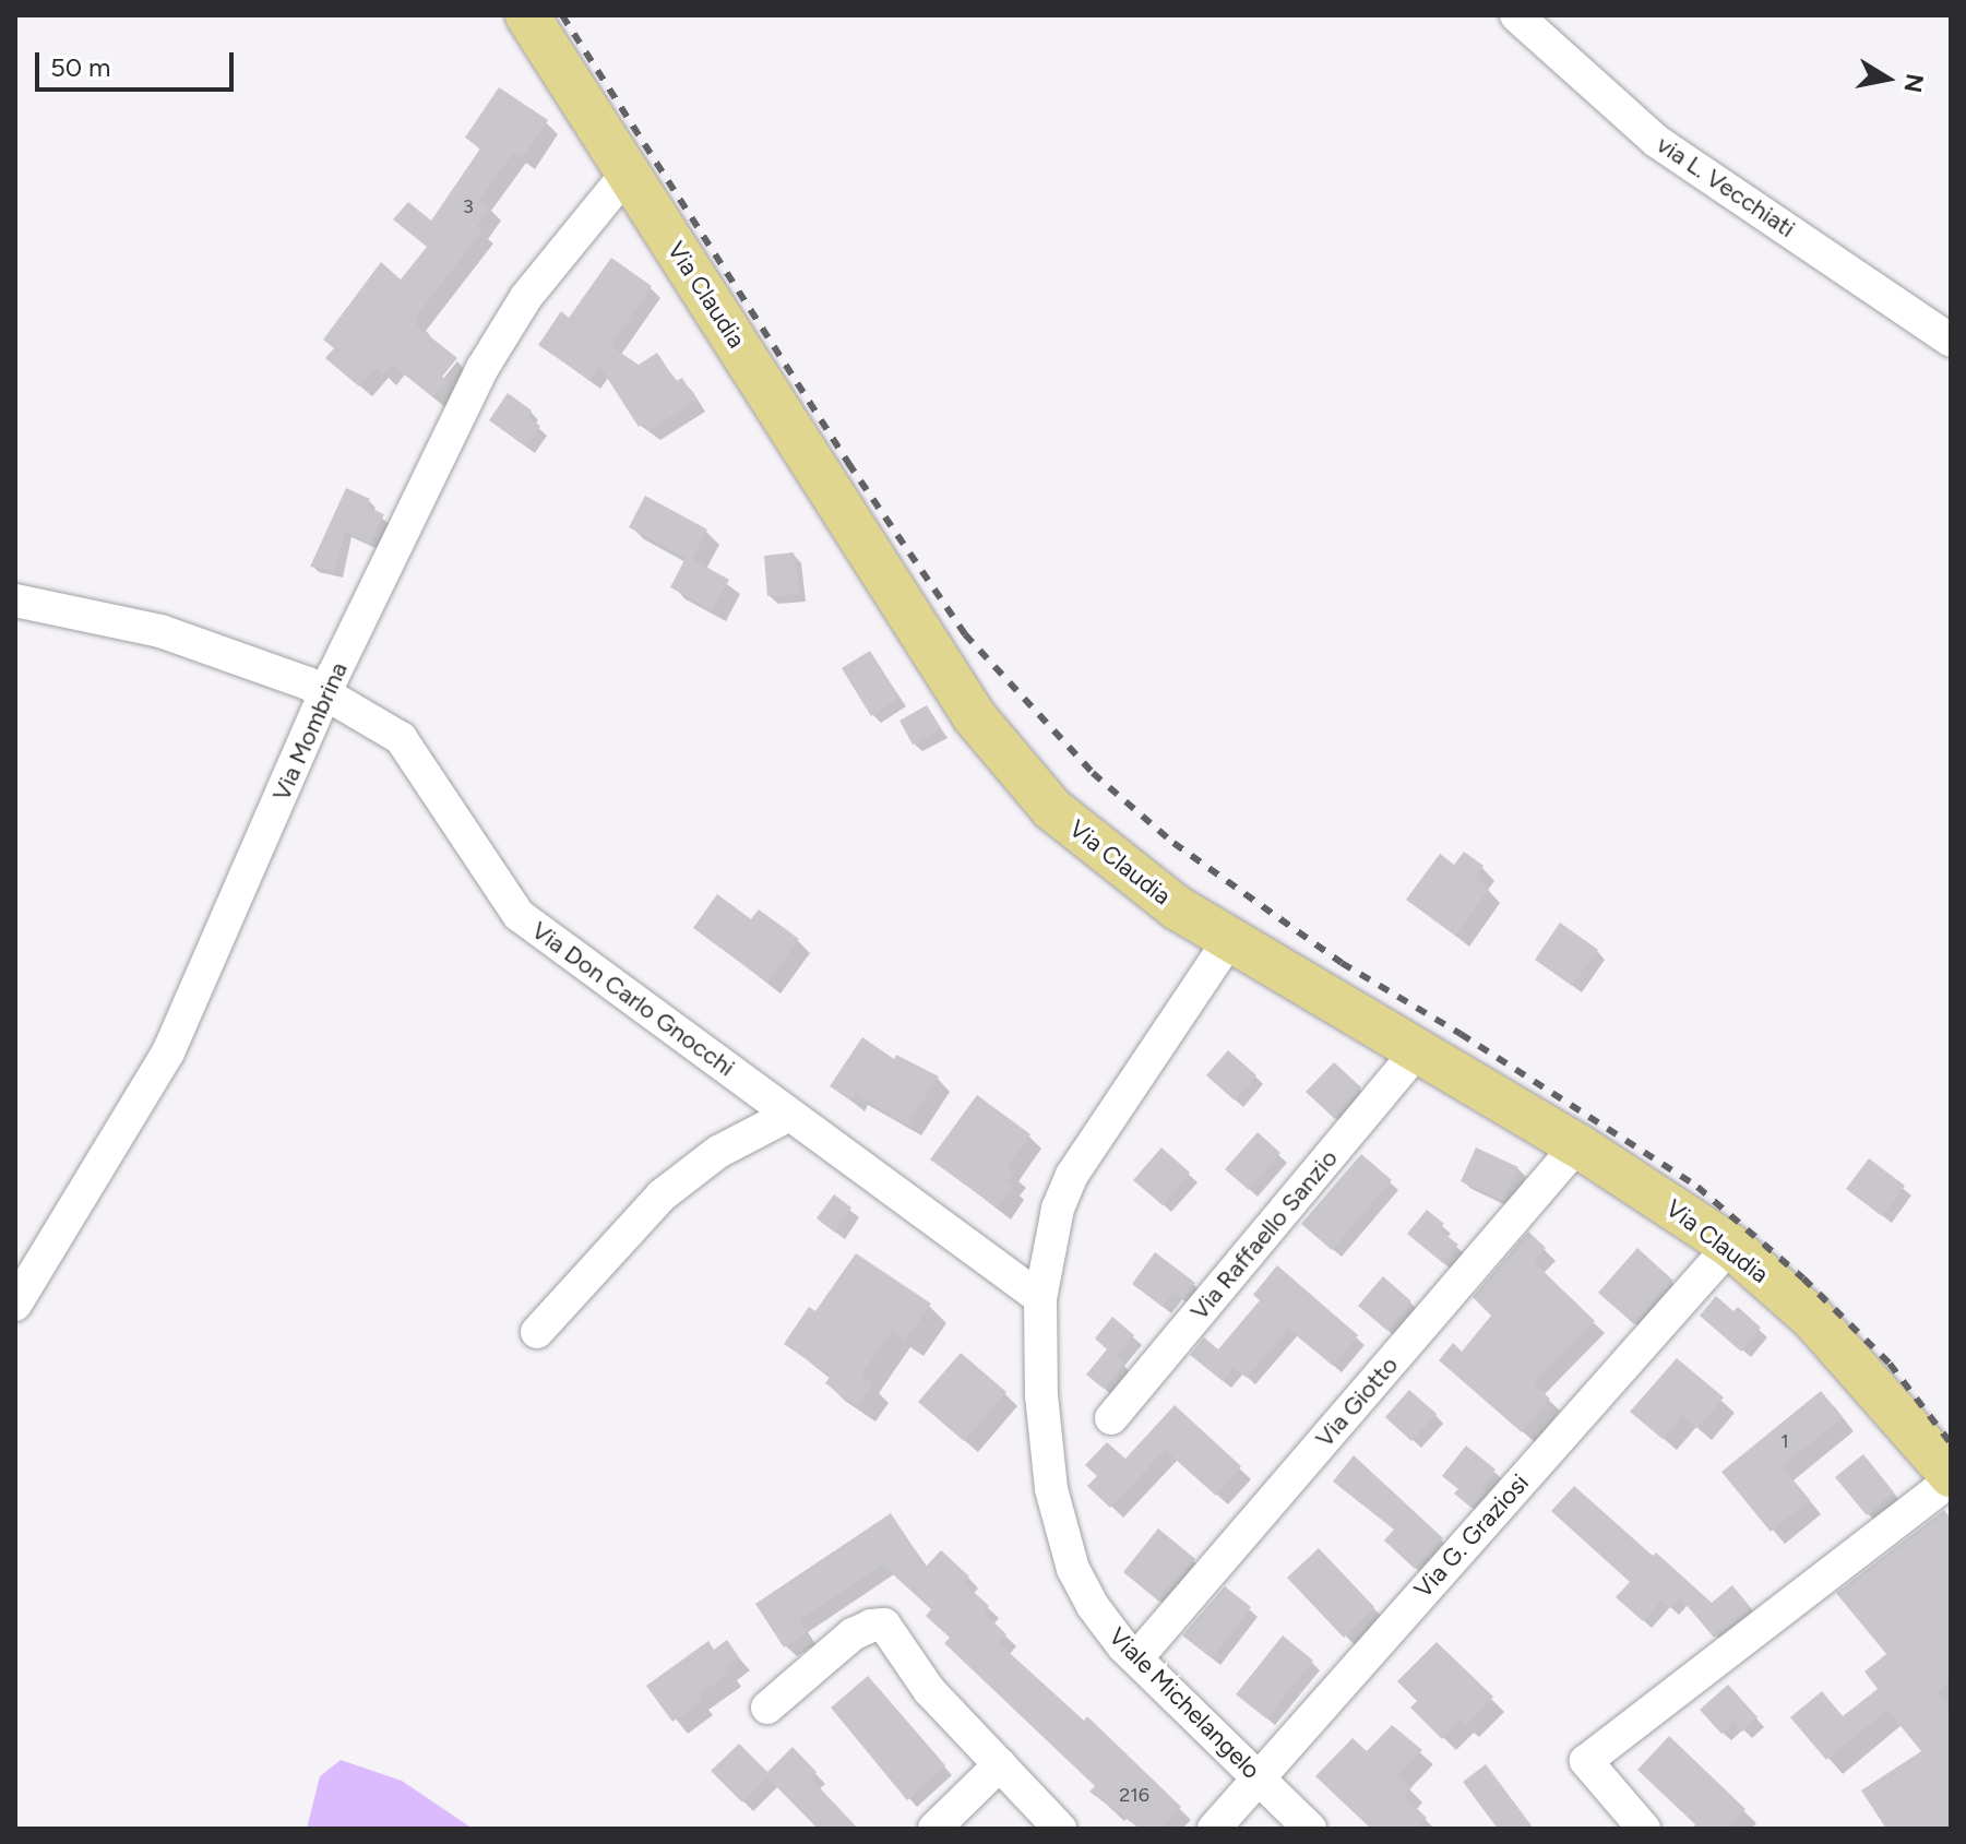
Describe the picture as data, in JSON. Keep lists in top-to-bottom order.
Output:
{
  "streets": {
    "main road": ["Via Claudia"],
    "street": [
      "via L. Vecchiati",
      "Via Mombrina",
      "Via Don Carlo Gnocchi",
      "Via Raffaello Sanzio",
      "Via Giotto",
      "Via G. Graziosi",
      "Viale Michelangelo"
    ]
  },
  "crossings": [
    ["Via Claudia", "Via Mombrina"],
    ["Via Claudia", "Via Raffaello Sanzio"],
    ["Via Claudia", "Via Giotto"],
    ["Via Claudia", "Via G. Graziosi"],
    ["Via Claudia", "Viale Michelangelo"],
    ["Via Mombrina", "Via Don Carlo Gnocchi"],
    ["Via Don Carlo Gnocchi", "Viale Michelangelo"],
    ["Via Giotto", "Viale Michelangelo"],
    ["Via G. Graziosi", "Viale Michelangelo"]
  ],
  "house_numbers": ["3", "1", "216"],
  "scale_bar": "50 m",
  "north": "right"
}
